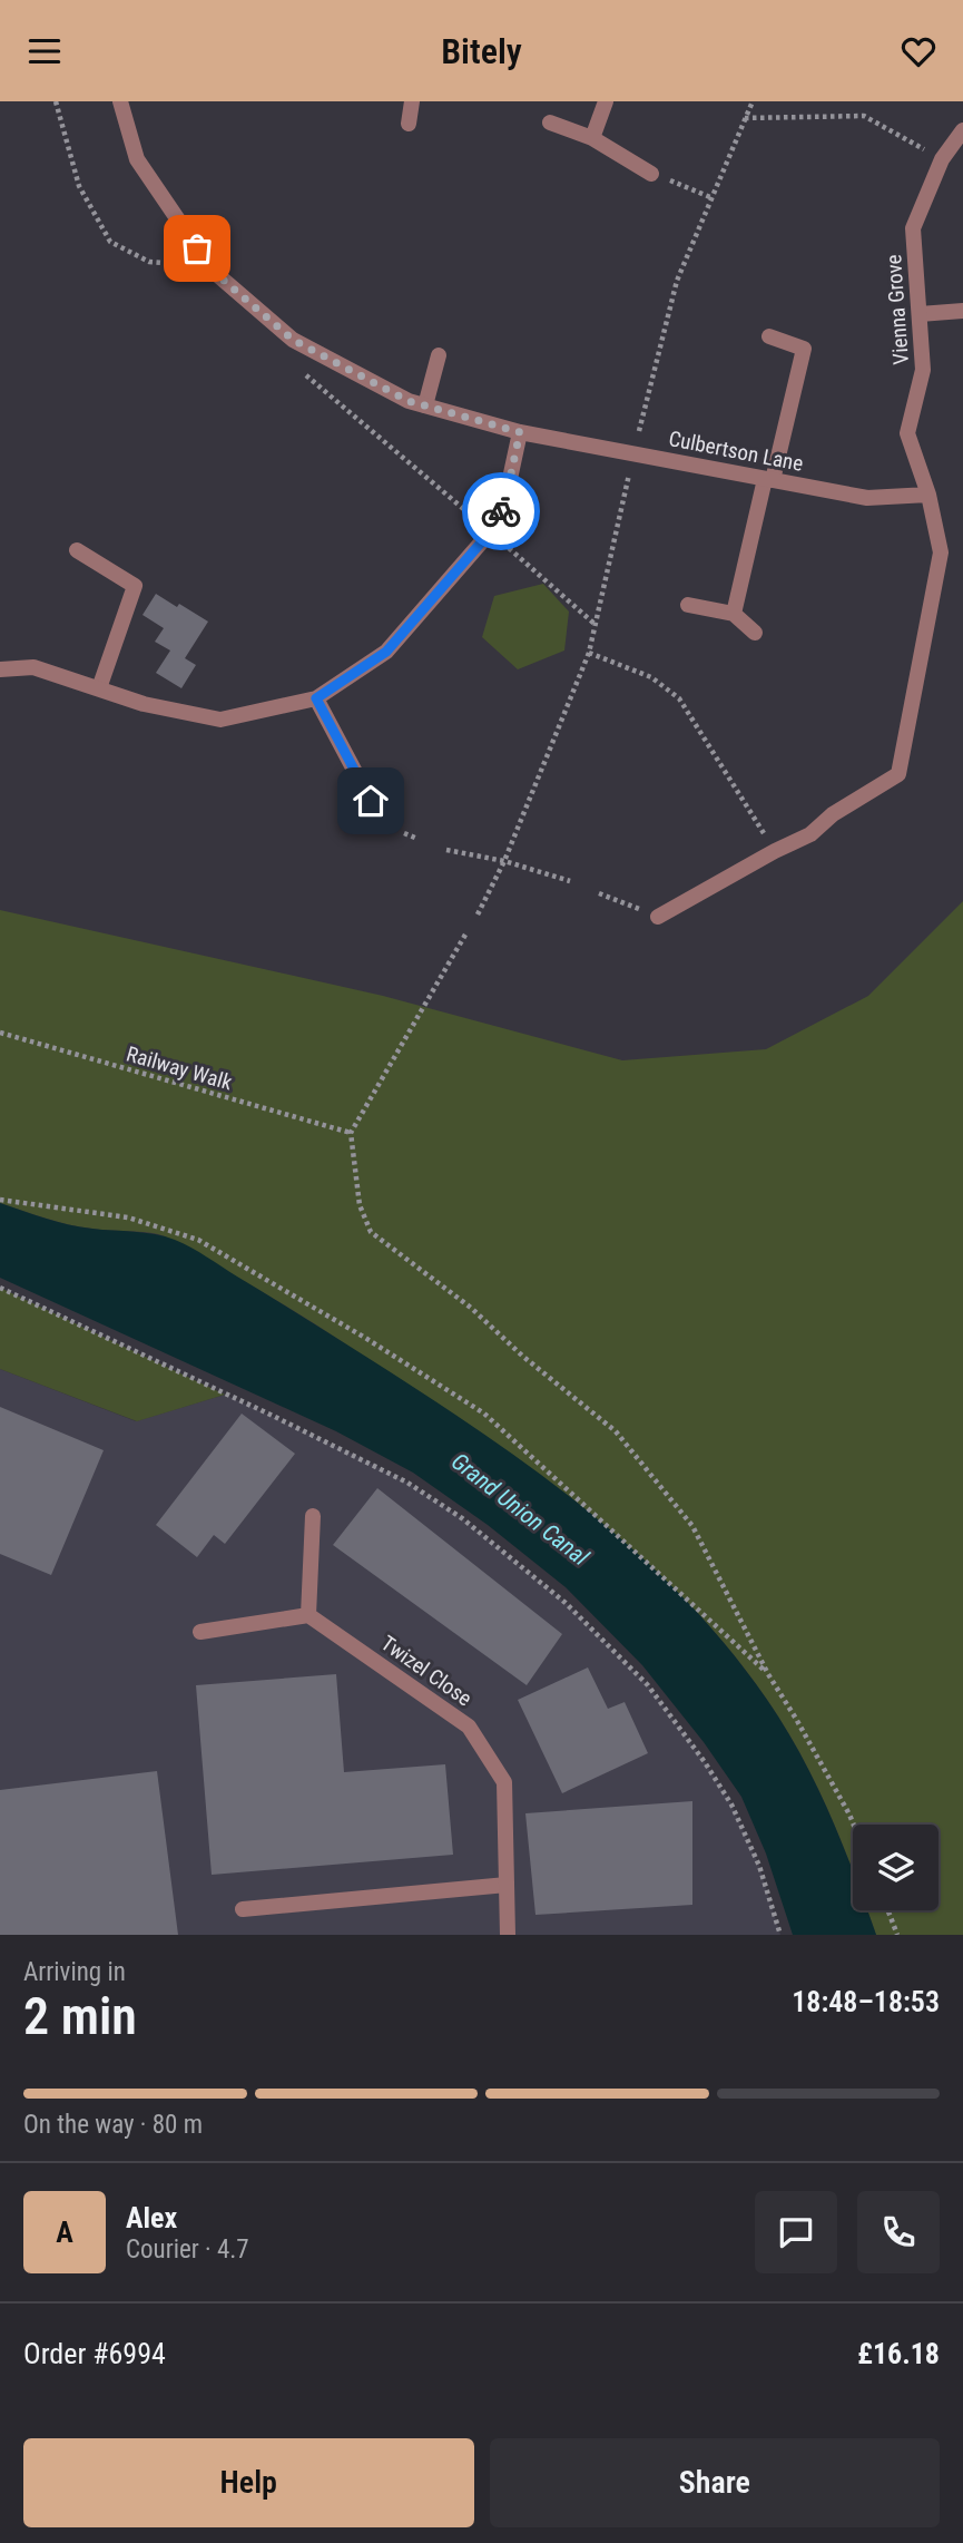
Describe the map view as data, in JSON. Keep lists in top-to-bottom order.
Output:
{
  "streets": {
    "street": ["Vienna Grove", "Culbertson Lane", "Twizel Close"],
    "path": ["Railway Walk"]
  },
  "crossings": [
    ["Vienna Grove", "Culbertson Lane"]
  ],
  "water": ["Grand Union Canal"],
  "page": {
    "header": "Bitely",
    "heading": ["2 min", "Arriving in", "18:48–18:53"],
    "panel": [
      "Alex",
      "Courier · 4.7",
      "Order #6994",
      "£16.18"
    ],
    "bar": "On the way · 80 m",
    "round": "A",
    "buttons": ["Help", "Share"]
  }
}
